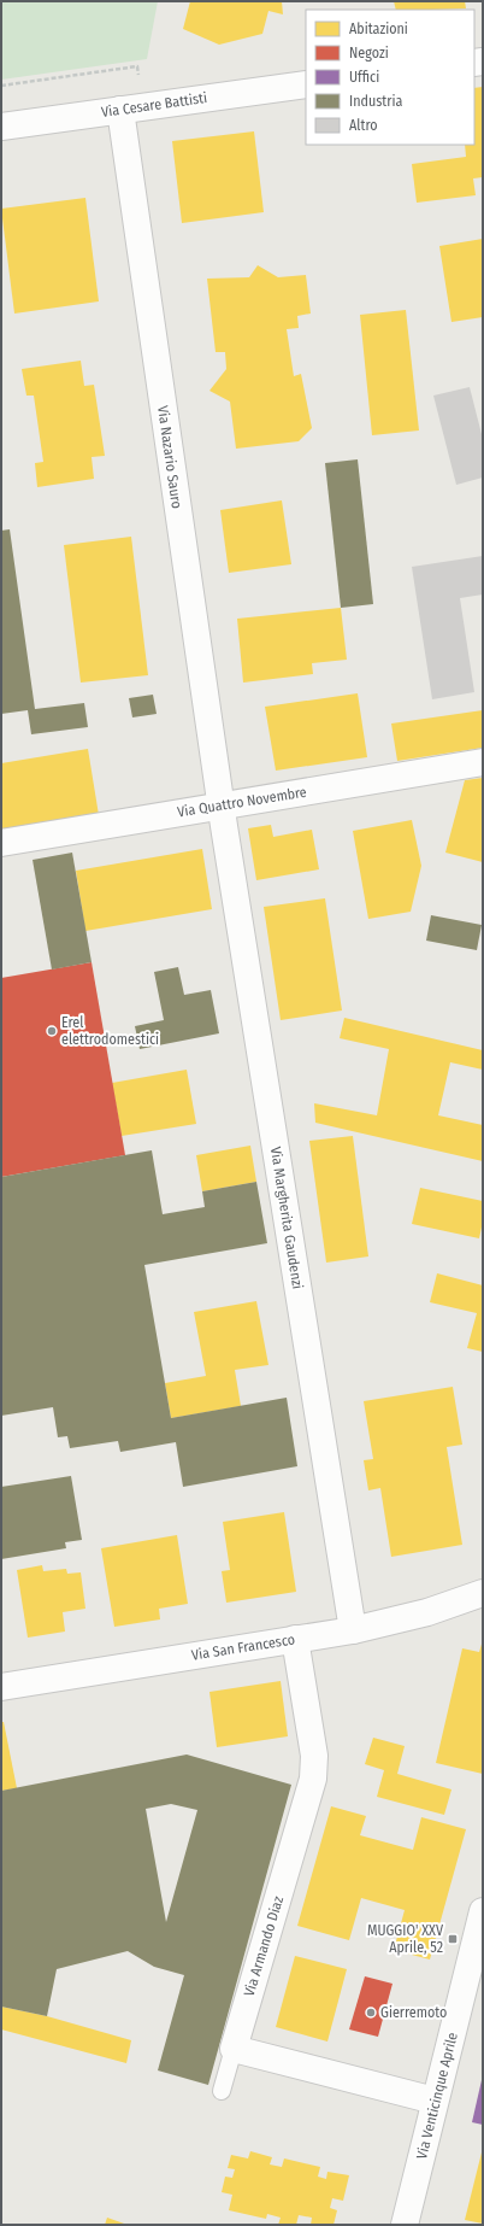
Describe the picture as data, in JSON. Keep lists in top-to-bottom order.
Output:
{
  "streets": {
    "street": [
      "Via Cesare Battisti",
      "Via Nazario Sauro",
      "Via Quattro Novembre",
      "Via Margherita Gaudenzi",
      "Via San Francesco",
      "Via Armando Diaz",
      "Via Venticinque Aprile"
    ]
  },
  "crossings": [
    ["Via Cesare Battisti", "Via Nazario Sauro"],
    ["Via Nazario Sauro", "Via Quattro Novembre"],
    ["Via Nazario Sauro", "Via Margherita Gaudenzi"],
    ["Via Quattro Novembre", "Via Margherita Gaudenzi"],
    ["Via Margherita Gaudenzi", "Via San Francesco"],
    ["Via San Francesco", "Via Armando Diaz"]
  ],
  "places": {
    "other": ["Erel elettrodomestici", "Gierremoto"],
    "transit": ["MUGGIO' XXV Aprile, 52"]
  },
  "legend": [
    "Abitazioni",
    "Negozi",
    "Uffici",
    "Industria",
    "Altro"
  ]
}
